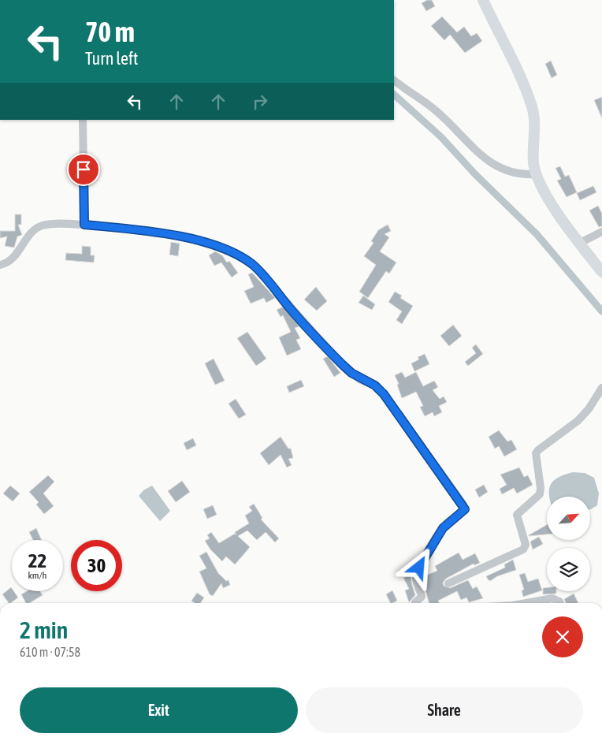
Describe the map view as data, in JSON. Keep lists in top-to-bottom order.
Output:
{
  "north": "top right",
  "page": {
    "turn": ["70 m", "Turn left"],
    "speed": "22 km/h",
    "limit": "30",
    "heading": ["2 min", "610 m · 07:58"],
    "buttons": ["Exit", "Share"]
  }
}
